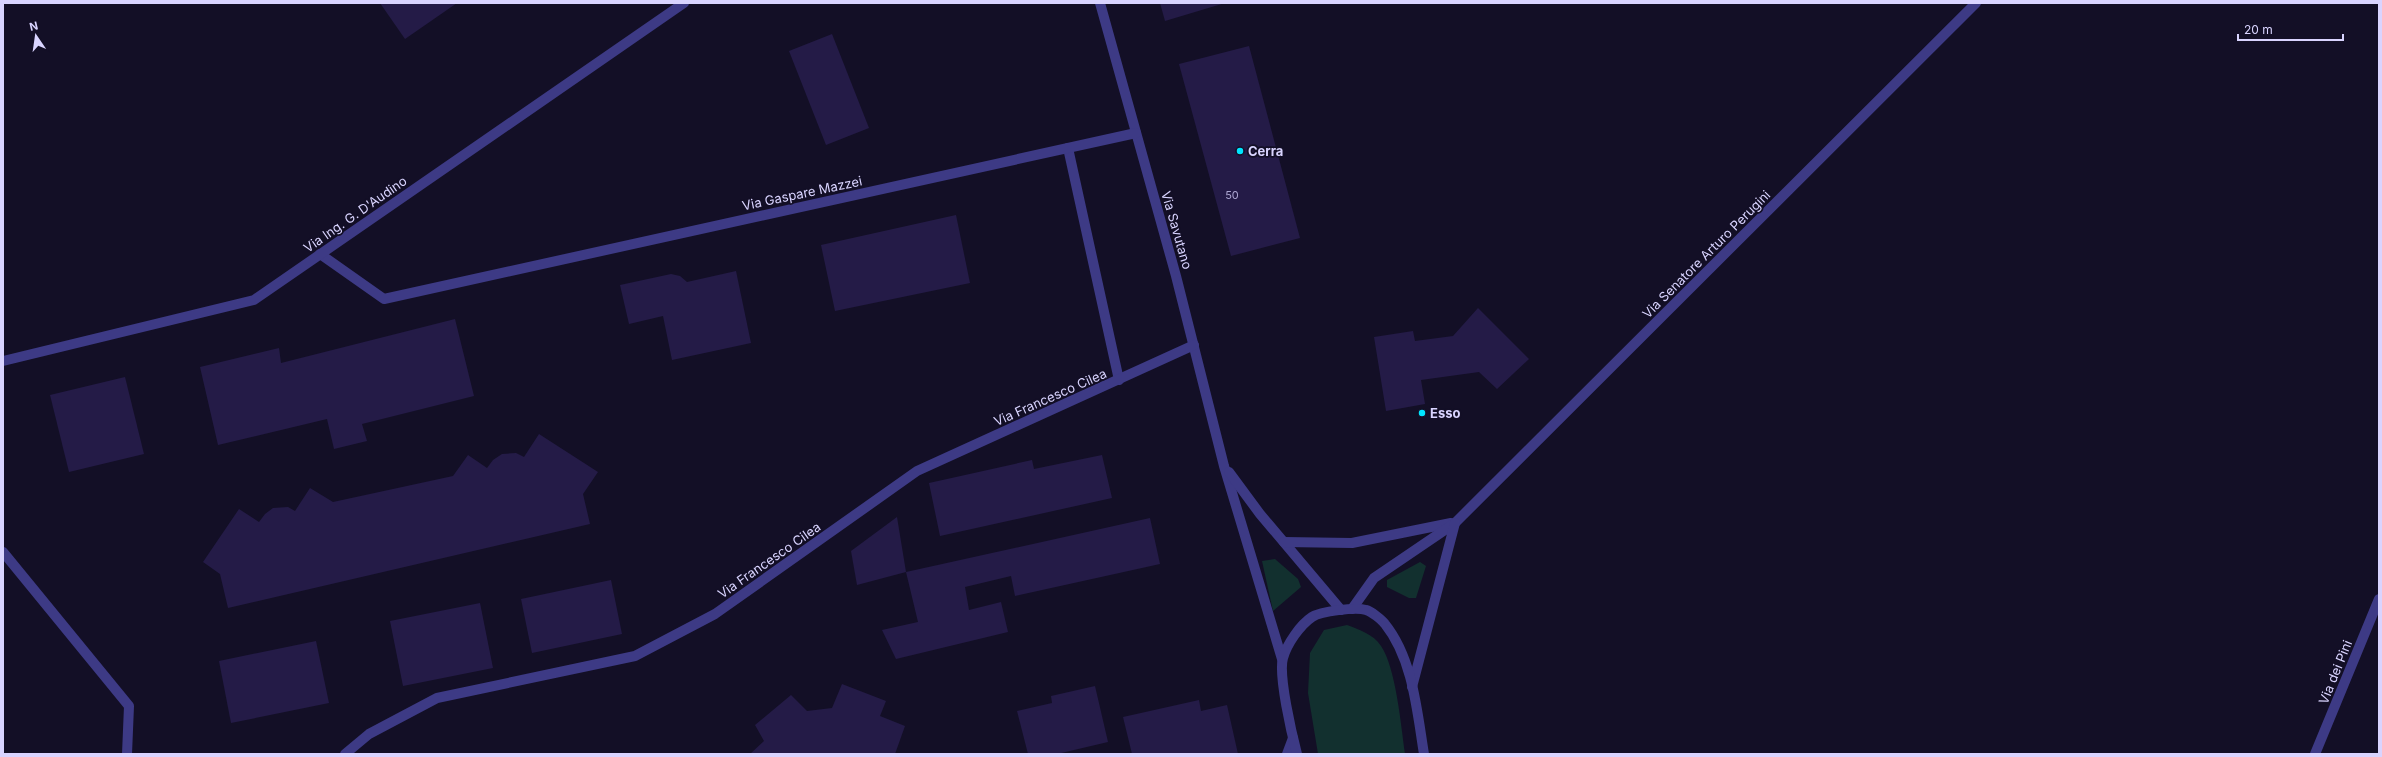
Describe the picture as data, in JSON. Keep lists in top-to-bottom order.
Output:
{
  "streets": {
    "street": [
      "Via Gaspare Mazzei",
      "Via Ing. G. D'Audino",
      "Via Savutano",
      "Via Senatore Arturo Perugini",
      "Via Francesco Cilea",
      "Via dei Pini"
    ]
  },
  "crossings": [
    ["Via Gaspare Mazzei", "Via Ing. G. D'Audino"],
    ["Via Gaspare Mazzei", "Via Savutano"],
    ["Via Savutano", "Via Francesco Cilea"]
  ],
  "places": ["Cerra", "Esso"],
  "house_numbers": ["50"],
  "scale_bar": "20 m",
  "north": "top"
}
